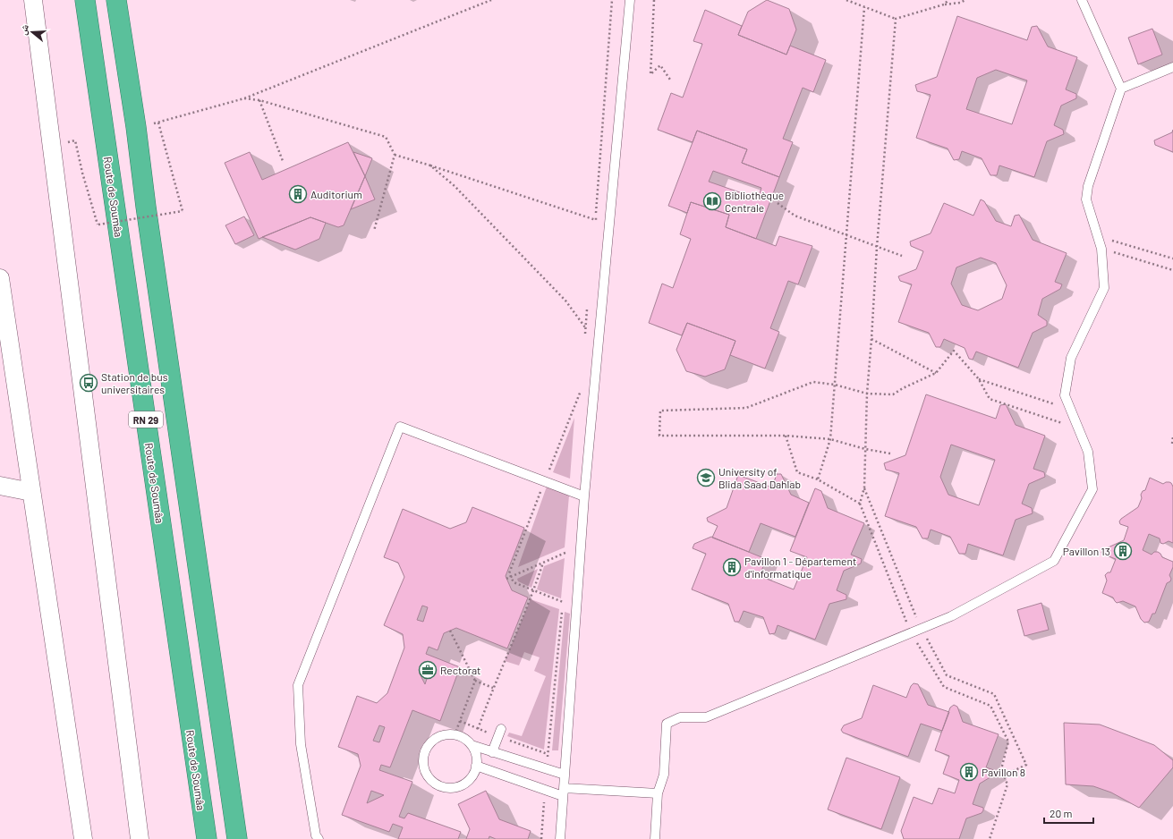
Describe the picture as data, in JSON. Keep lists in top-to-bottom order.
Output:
{
  "streets": {
    "highway": ["Route de Soumâa", "RN 29"]
  },
  "places": {
    "building": [
      "Auditorium",
      "Pavillon 13",
      "Pavillon 1 - Département d'informatique",
      "Pavillon 8"
    ],
    "library": ["Bibliothèque Centrale"],
    "bus stop": ["Station de bus universitaires"],
    "school or university": ["University of Blida Saad Dahlab"],
    "office": ["Rectorat"]
  },
  "scale_bar": "20 m",
  "north": "left"
}
